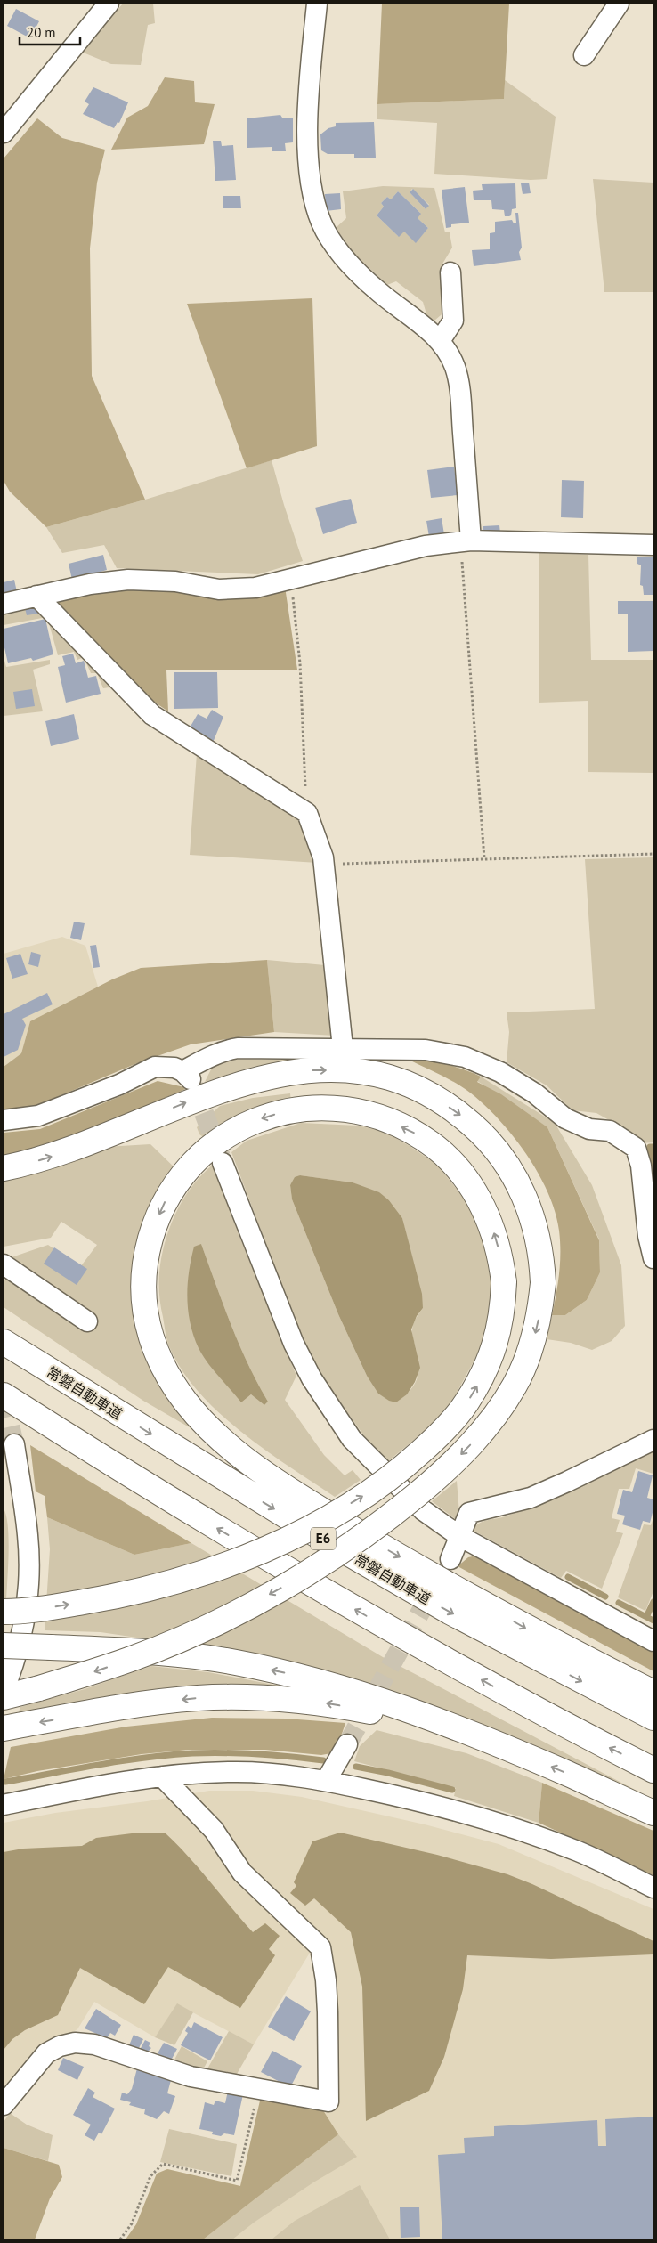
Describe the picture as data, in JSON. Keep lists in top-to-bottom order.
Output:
{
  "streets": {
    "highway": ["常磐自動車道", "E6"]
  },
  "scale_bar": "20 m"
}
